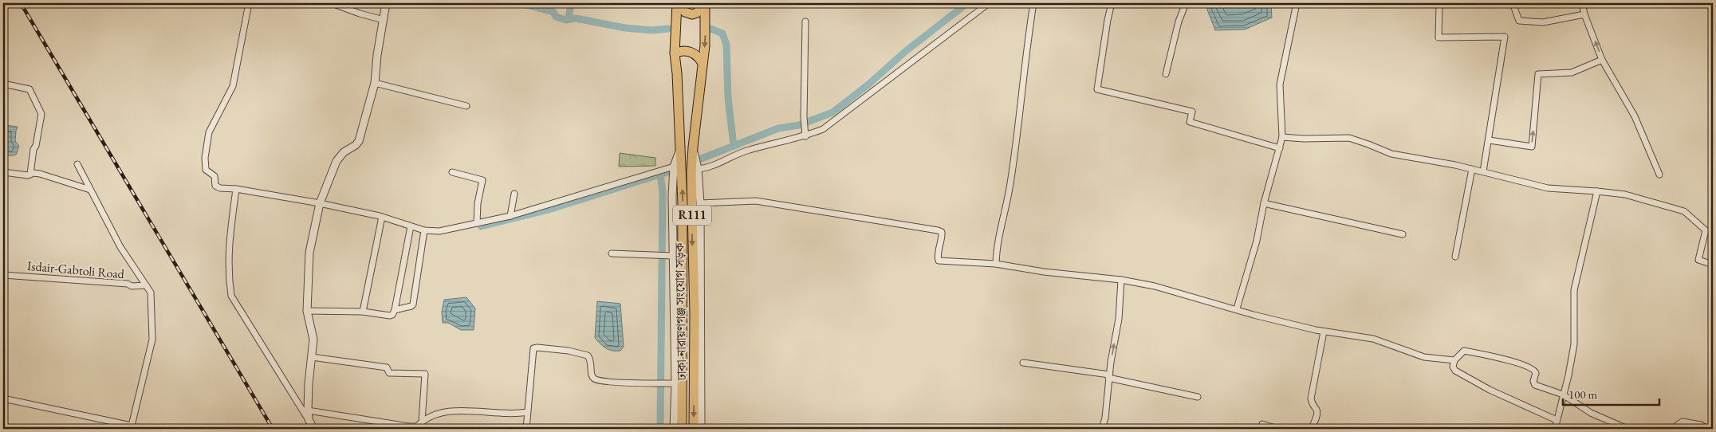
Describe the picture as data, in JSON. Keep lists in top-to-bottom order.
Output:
{
  "streets": {
    "main road": ["R111", "ঢাকা-নারায়ণগঞ্জ সংযোগ সড়ক"],
    "street": ["Isdair-Gabtoli Road"]
  },
  "scale_bar": "100 m"
}
